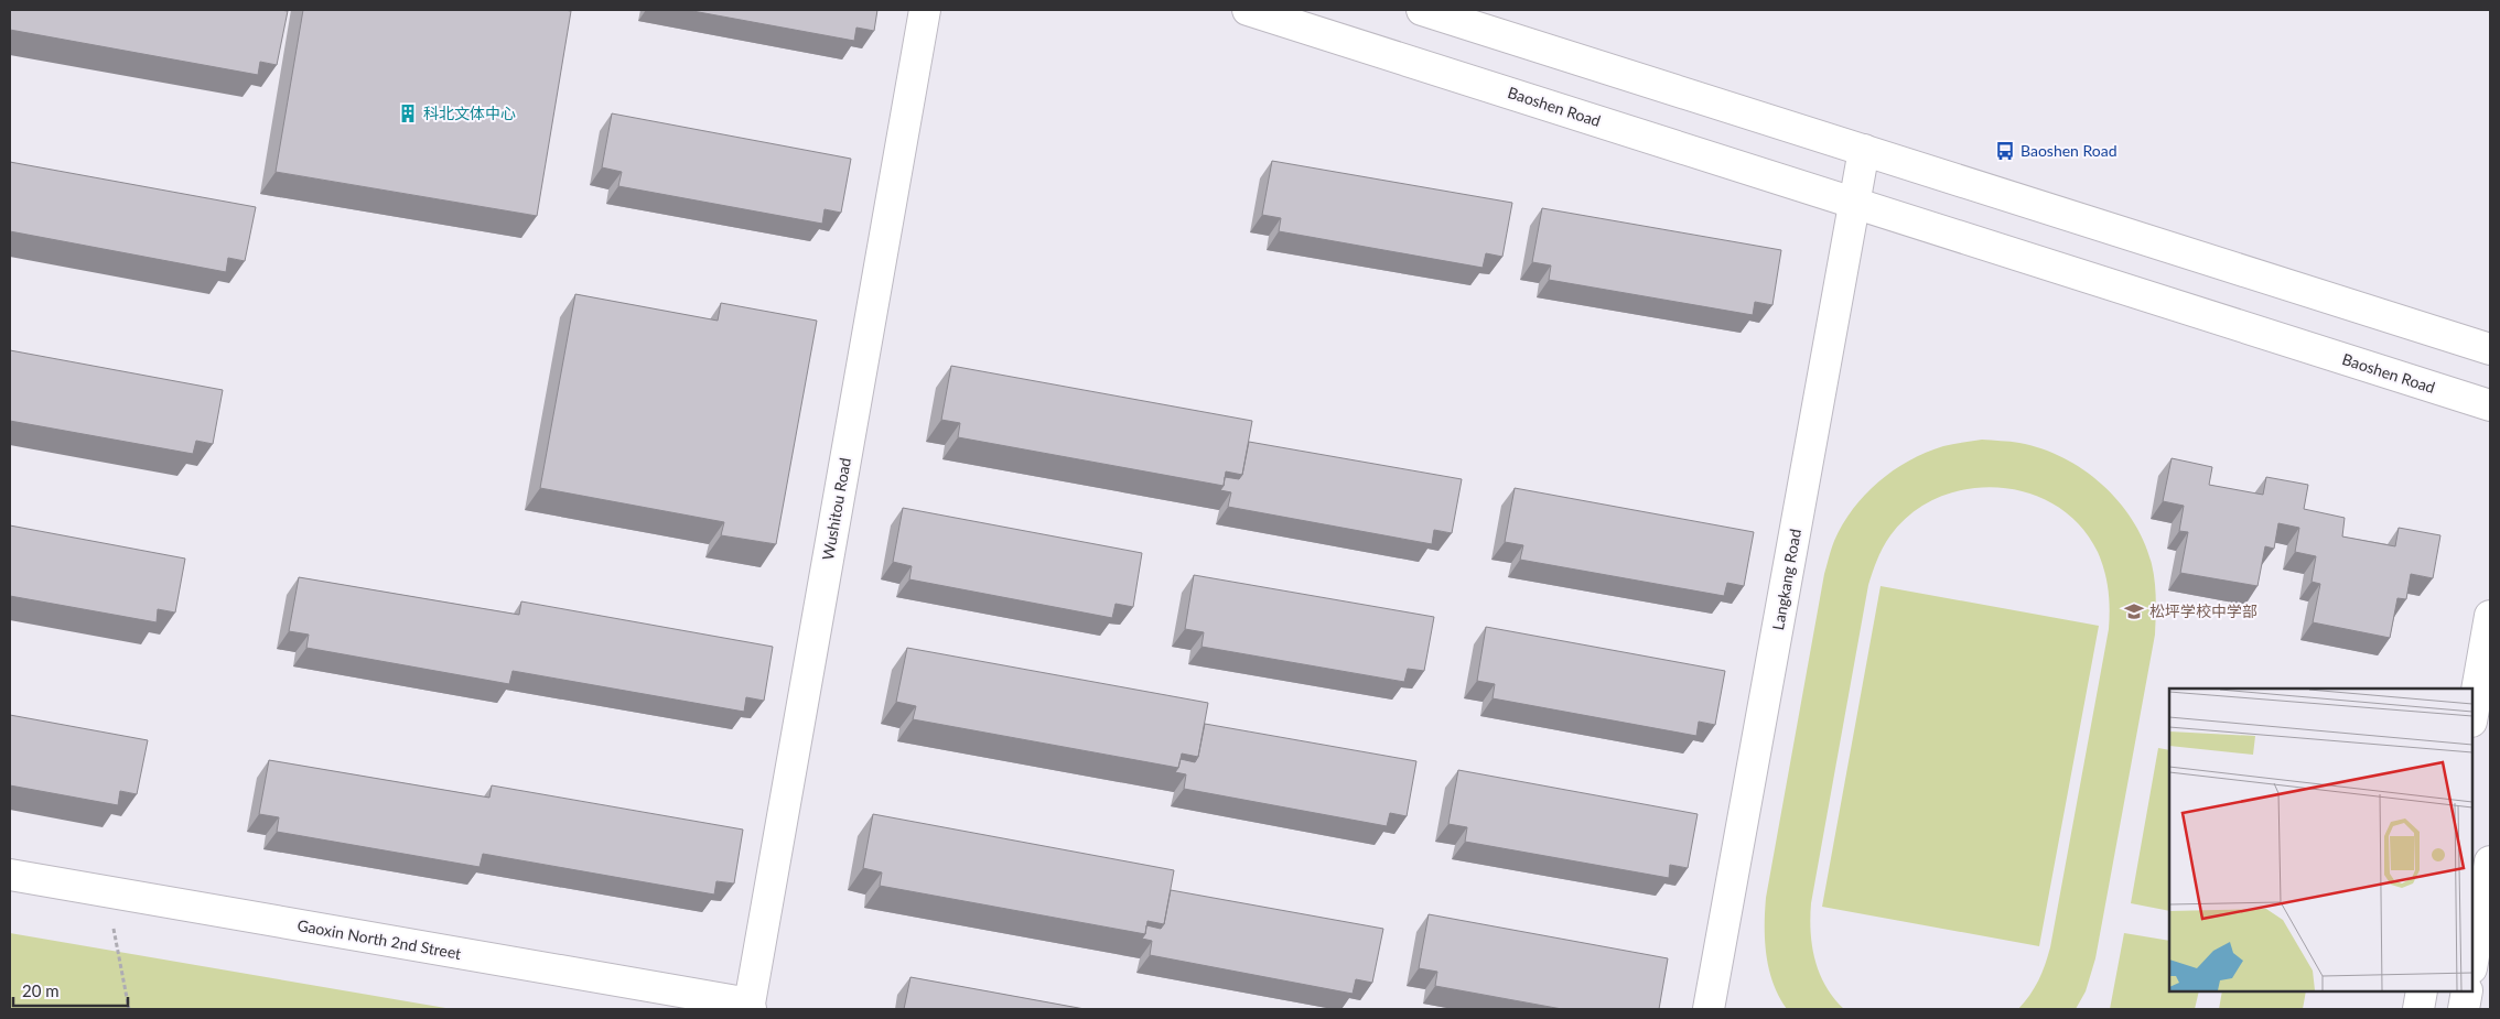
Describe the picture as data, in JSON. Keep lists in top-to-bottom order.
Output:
{
  "streets": {
    "street": [
      "Baoshen Road",
      "Wushitou Road",
      "Langkang Road",
      "Gaoxin North 2nd Street"
    ]
  },
  "crossings": [
    ["Baoshen Road", "Langkang Road"],
    ["Wushitou Road", "Gaoxin North 2nd Street"]
  ],
  "places": {
    "building": ["科北文体中心"],
    "bus stop": ["Baoshen Road"],
    "school or university": ["松坪学校中学部"]
  },
  "scale_bar": "20 m"
}
